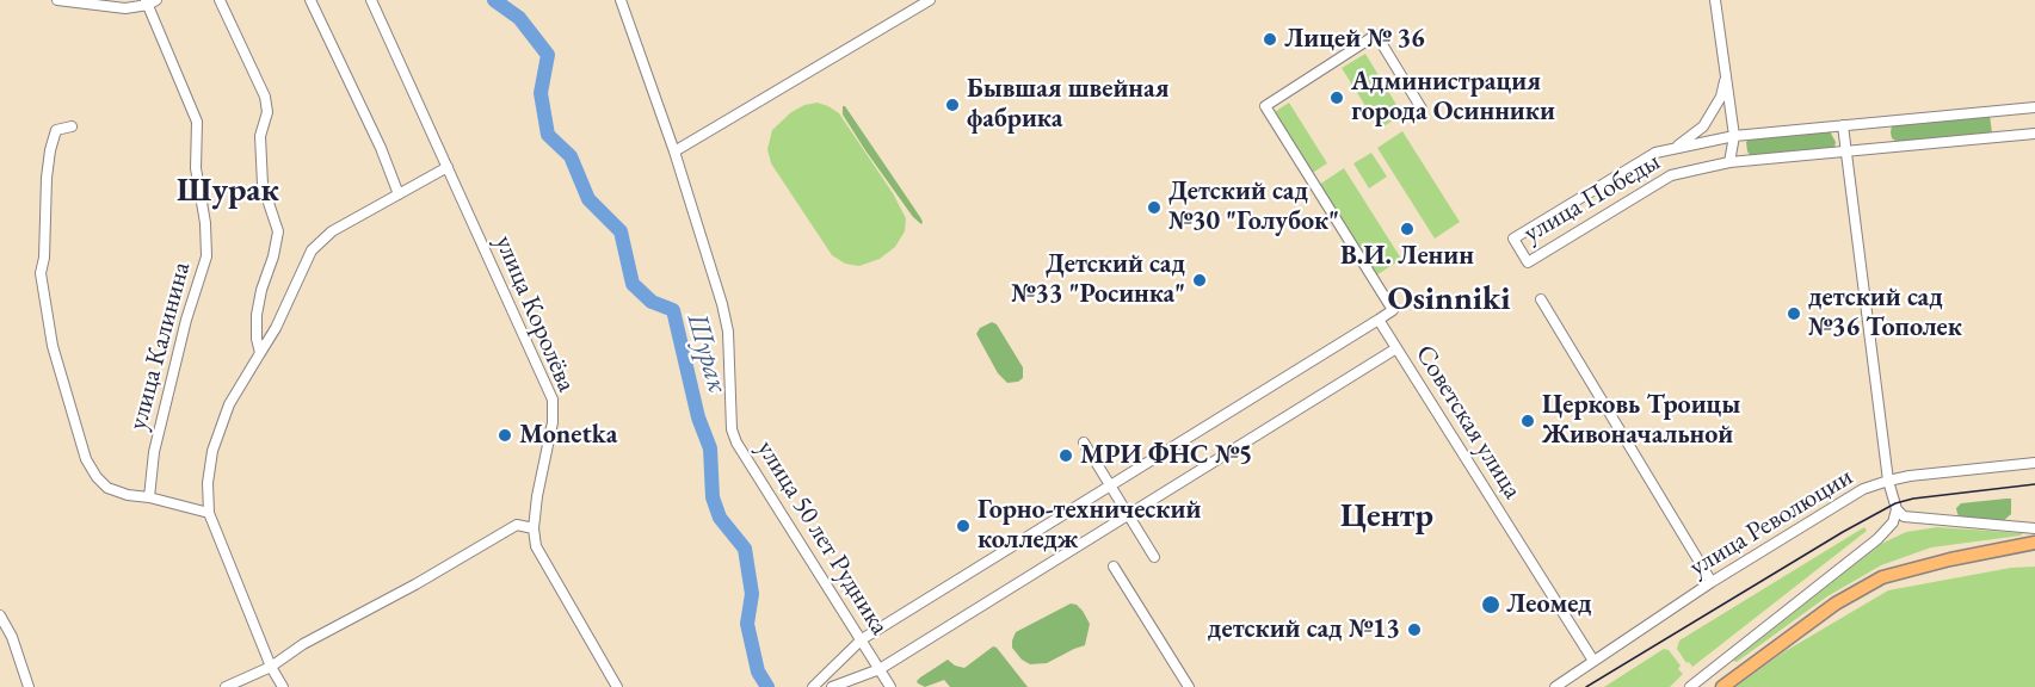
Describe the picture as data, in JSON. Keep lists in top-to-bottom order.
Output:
{
  "streets": {
    "street": [
      "улица Победы",
      "улица Королёва",
      "улица Калинина",
      "Советская улица",
      "улица Революции",
      "улица 50 лет Рудника"
    ]
  },
  "crossings": [
    ["Советская улица", "улица Революции"]
  ],
  "districts": ["Шурак", "Osinniki", "Центр"],
  "water": ["Шурак"],
  "places": [
    "Лицей № 36",
    "Администрация города Осинники",
    "Бывшая швейная фабрика",
    "Детский сад №30 \"Голубок\"",
    "В.И. Ленин",
    "Детский сад №33 \"Росинка\"",
    "детский сад №36 Тополек",
    "Церковь Троицы Живоначальной",
    "Monetka",
    "МРИ ФНС №5",
    "Горно-технический колледж",
    "Леомед",
    "детский сад №13"
  ]
}
